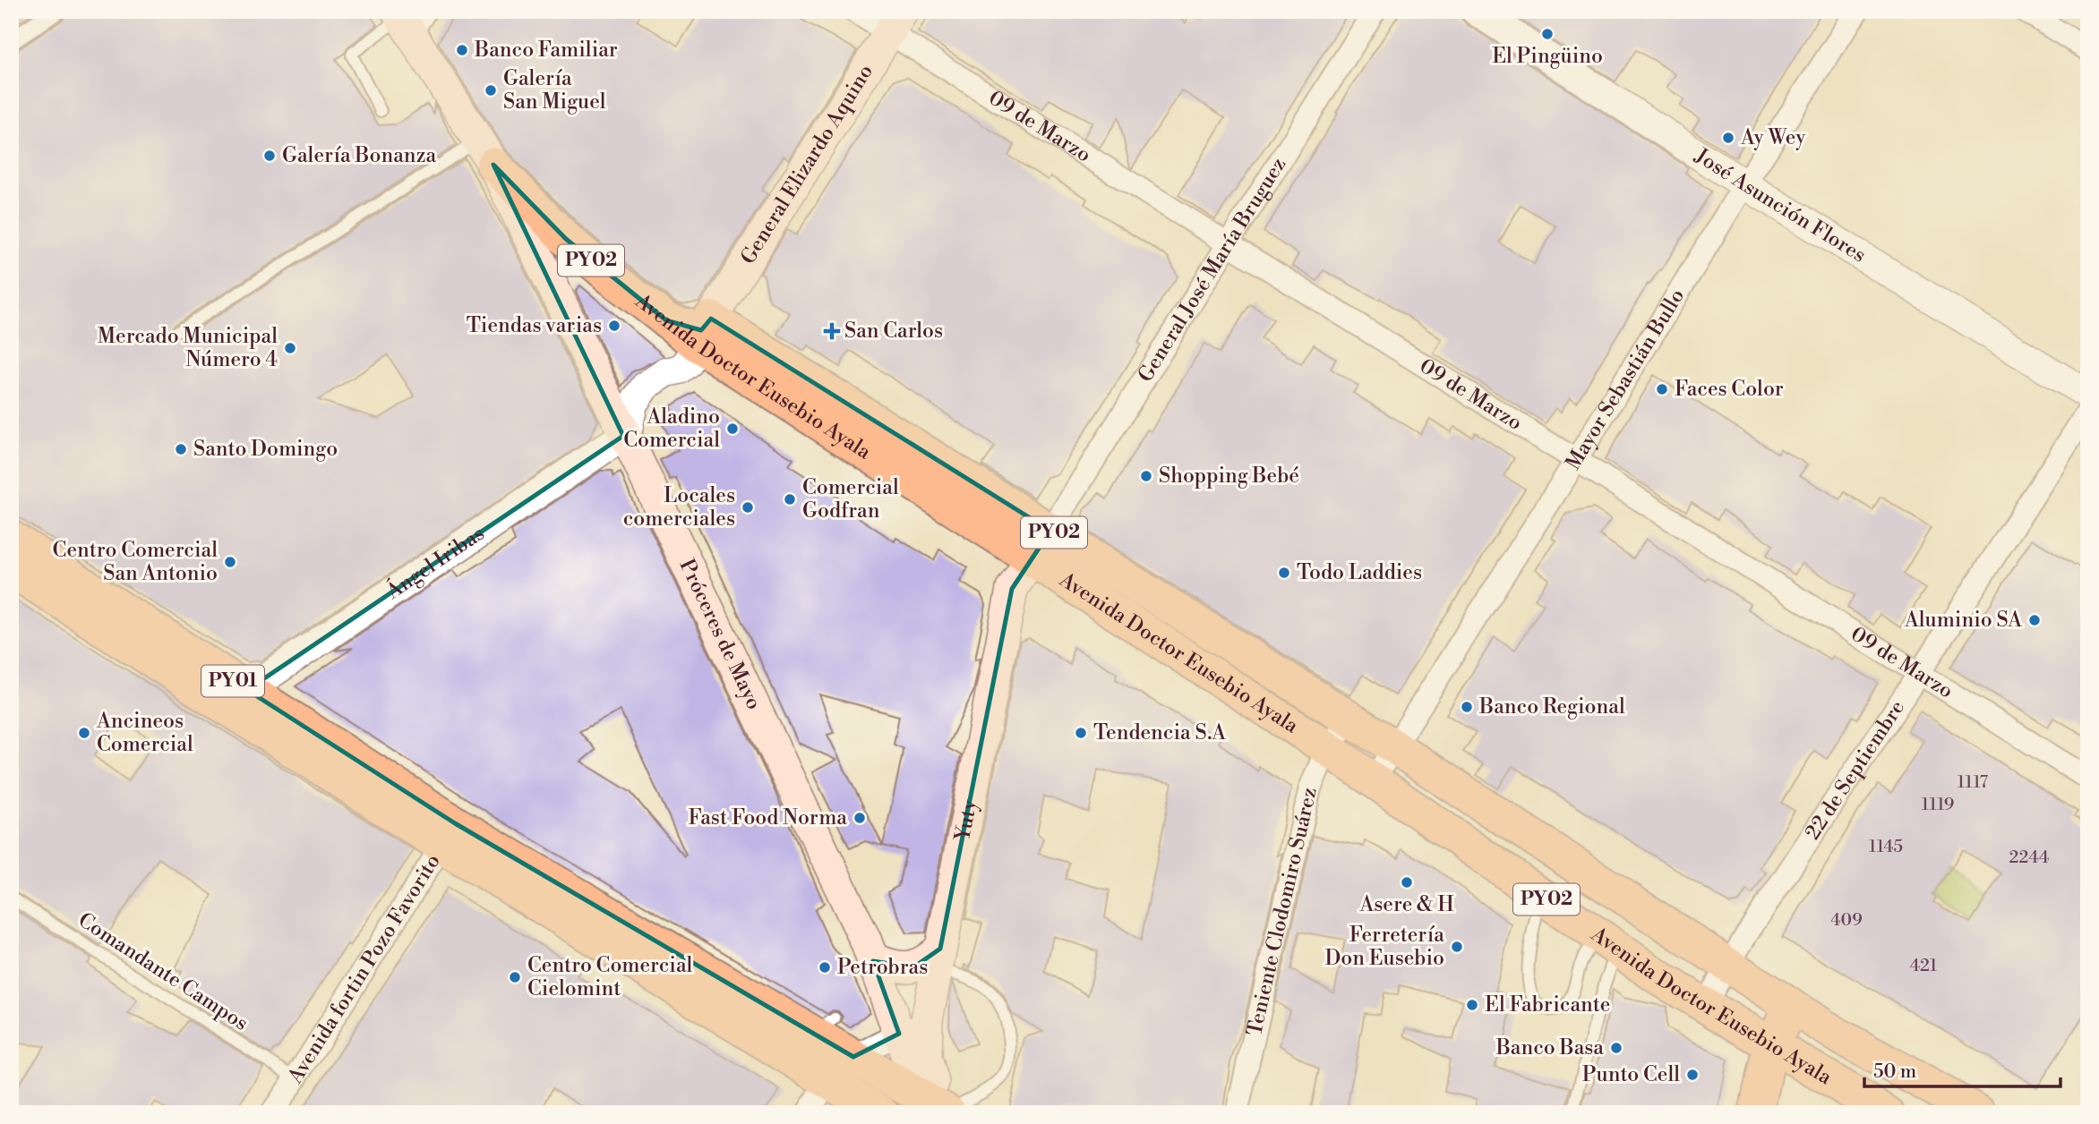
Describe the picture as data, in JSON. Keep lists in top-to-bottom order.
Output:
{
  "streets": {
    "main road": [
      "General Elizardo Aquino",
      "PY02",
      "Avenida Doctor Eusebio Ayala",
      "Próceres de Mayo",
      "PY01",
      "Yuty"
    ],
    "street": [
      "09 de Marzo",
      "José Asunción Flores",
      "General José María Bruguez",
      "Mayor Sebastián Bullo",
      "Ángel Iribas",
      "22 de Septiembre",
      "Teniente Clodomiro Suárez",
      "Avenida fortin Pozo Favorito"
    ],
    "lane": ["Comandante Campos"]
  },
  "crossings": [
    ["09 de Marzo", "General Elizardo Aquino"],
    ["09 de Marzo", "General José María Bruguez"],
    ["09 de Marzo", "Mayor Sebastián Bullo"],
    ["09 de Marzo", "22 de Septiembre"],
    ["General Elizardo Aquino", "Avenida Doctor Eusebio Ayala"],
    ["José Asunción Flores", "Mayor Sebastián Bullo"],
    ["PY02", "Avenida Doctor Eusebio Ayala"],
    ["PY02", "Próceres de Mayo"],
    ["General José María Bruguez", "Avenida Doctor Eusebio Ayala"],
    ["General José María Bruguez", "Yuty"],
    ["Avenida Doctor Eusebio Ayala", "Mayor Sebastián Bullo"],
    ["Avenida Doctor Eusebio Ayala", "Próceres de Mayo"],
    ["Avenida Doctor Eusebio Ayala", "22 de Septiembre"],
    ["Avenida Doctor Eusebio Ayala", "Yuty"],
    ["Avenida Doctor Eusebio Ayala", "Teniente Clodomiro Suárez"],
    ["Ángel Iribas", "Próceres de Mayo"],
    ["Ángel Iribas", "PY01"],
    ["Próceres de Mayo", "PY01"],
    ["Próceres de Mayo", "Yuty"],
    ["PY01", "Yuty"],
    ["PY01", "Avenida fortin Pozo Favorito"],
    ["Avenida fortin Pozo Favorito", "Comandante Campos"]
  ],
  "places": {
    "other": [
      "El Pingüino",
      "Banco Familiar",
      "Galería San Miguel",
      "Ay Wey",
      "Galería Bonanza",
      "Tiendas varias",
      "Mercado Municipal Número 4",
      "Faces Color",
      "Aladino Comercial",
      "Santo Domingo",
      "Shopping Bebé",
      "Comercial Godfran",
      "Locales comerciales",
      "Centro Comercial San Antonio",
      "Todo Laddies",
      "Aluminio SA",
      "Banco Regional",
      "Ancineos Comercial",
      "Tendencia S.A",
      "Fast Food Norma",
      "Asere & H",
      "Ferretería Don Eusebio",
      "Petrobras",
      "Centro Comercial Cielomint",
      "El Fabricante",
      "Banco Basa",
      "Punto Cell"
    ],
    "health": ["San Carlos"]
  },
  "house_numbers": [
    "1117",
    "1119",
    "1145",
    "2244",
    "409",
    "421"
  ],
  "scale_bar": "50 m"
}
